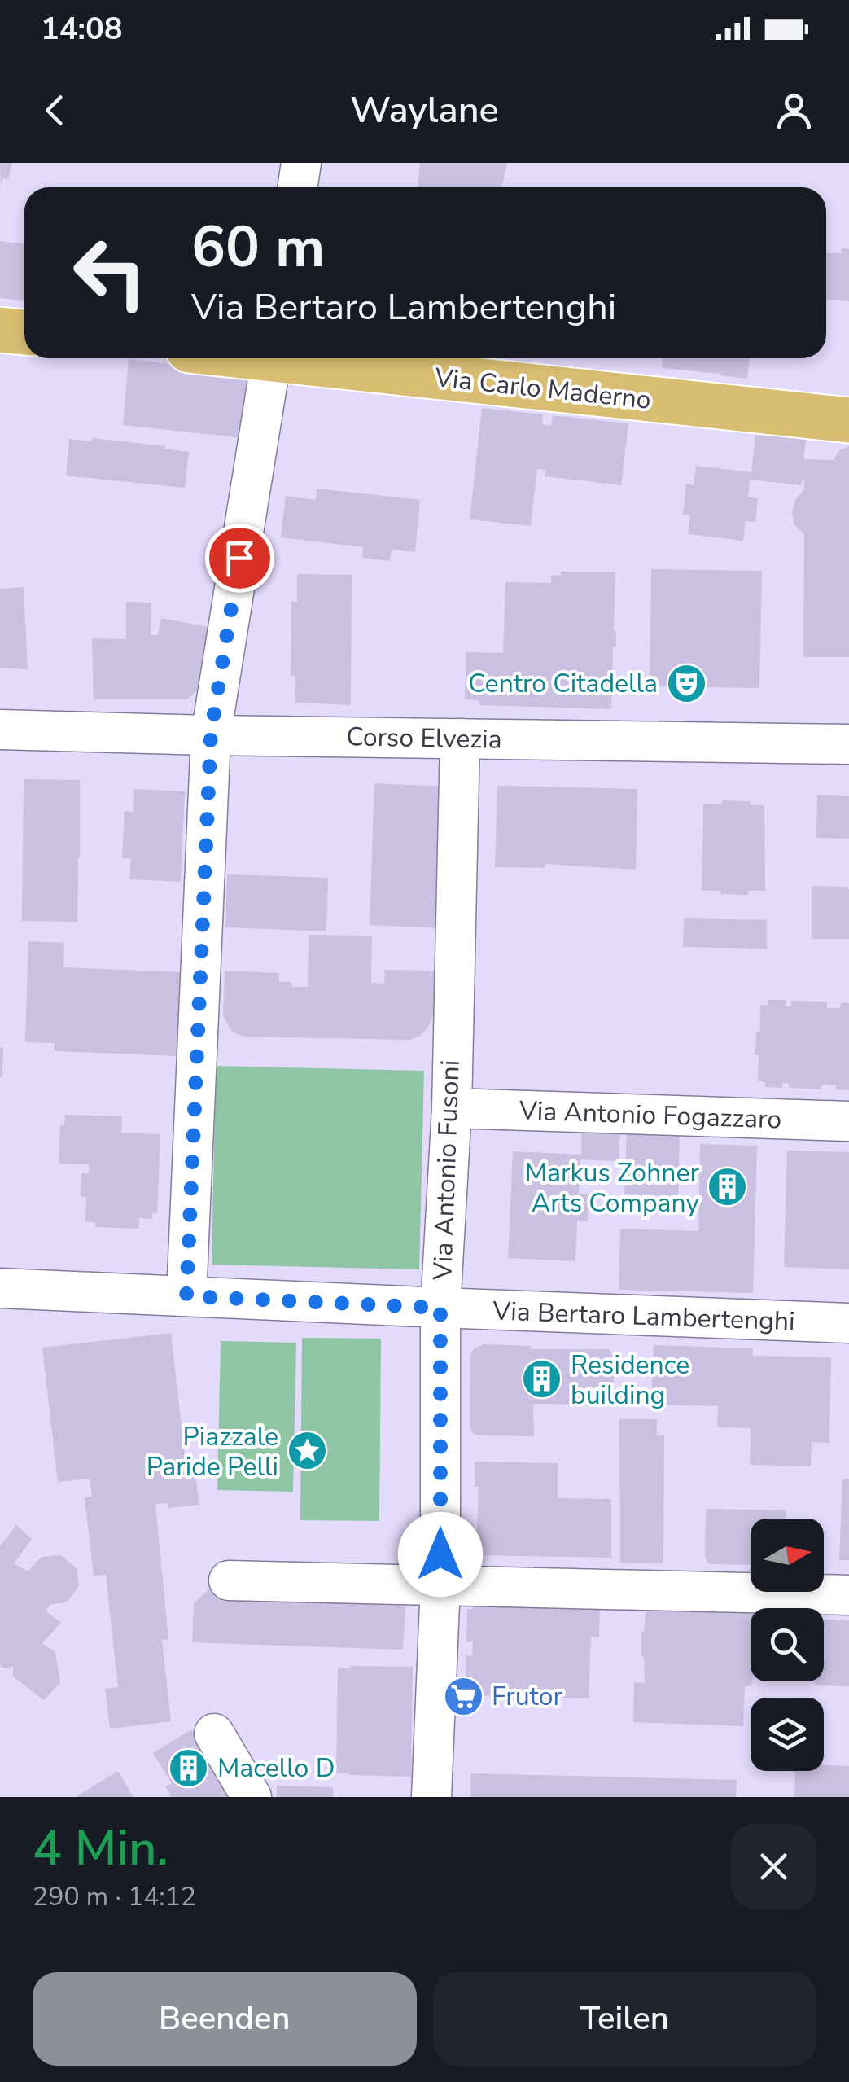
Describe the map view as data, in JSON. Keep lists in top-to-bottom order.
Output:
{
  "streets": {
    "main road": ["Via Carlo Maderno"],
    "street": [
      "Corso Elvezia",
      "Via Antonio Fogazzaro",
      "Via Antonio Fusoni",
      "Via Bertaro Lambertenghi"
    ]
  },
  "crossings": [
    ["Corso Elvezia", "Via Antonio Fusoni"],
    ["Via Antonio Fogazzaro", "Via Antonio Fusoni"],
    ["Via Antonio Fusoni", "Via Bertaro Lambertenghi"]
  ],
  "places": {
    "theatre": ["Centro Citadella"],
    "building": ["Markus Zohner Arts Company", "Residence building", "Macello D"],
    "place": ["Piazzale Paride Pelli"],
    "supermarket": ["Frutor"]
  },
  "north": "right",
  "page": {
    "status": "14:08",
    "header": "Waylane",
    "turn": ["60 m", "Via Bertaro Lambertenghi"],
    "heading": ["4 Min.", "290 m · 14:12"],
    "buttons": ["Beenden", "Teilen"]
  }
}
